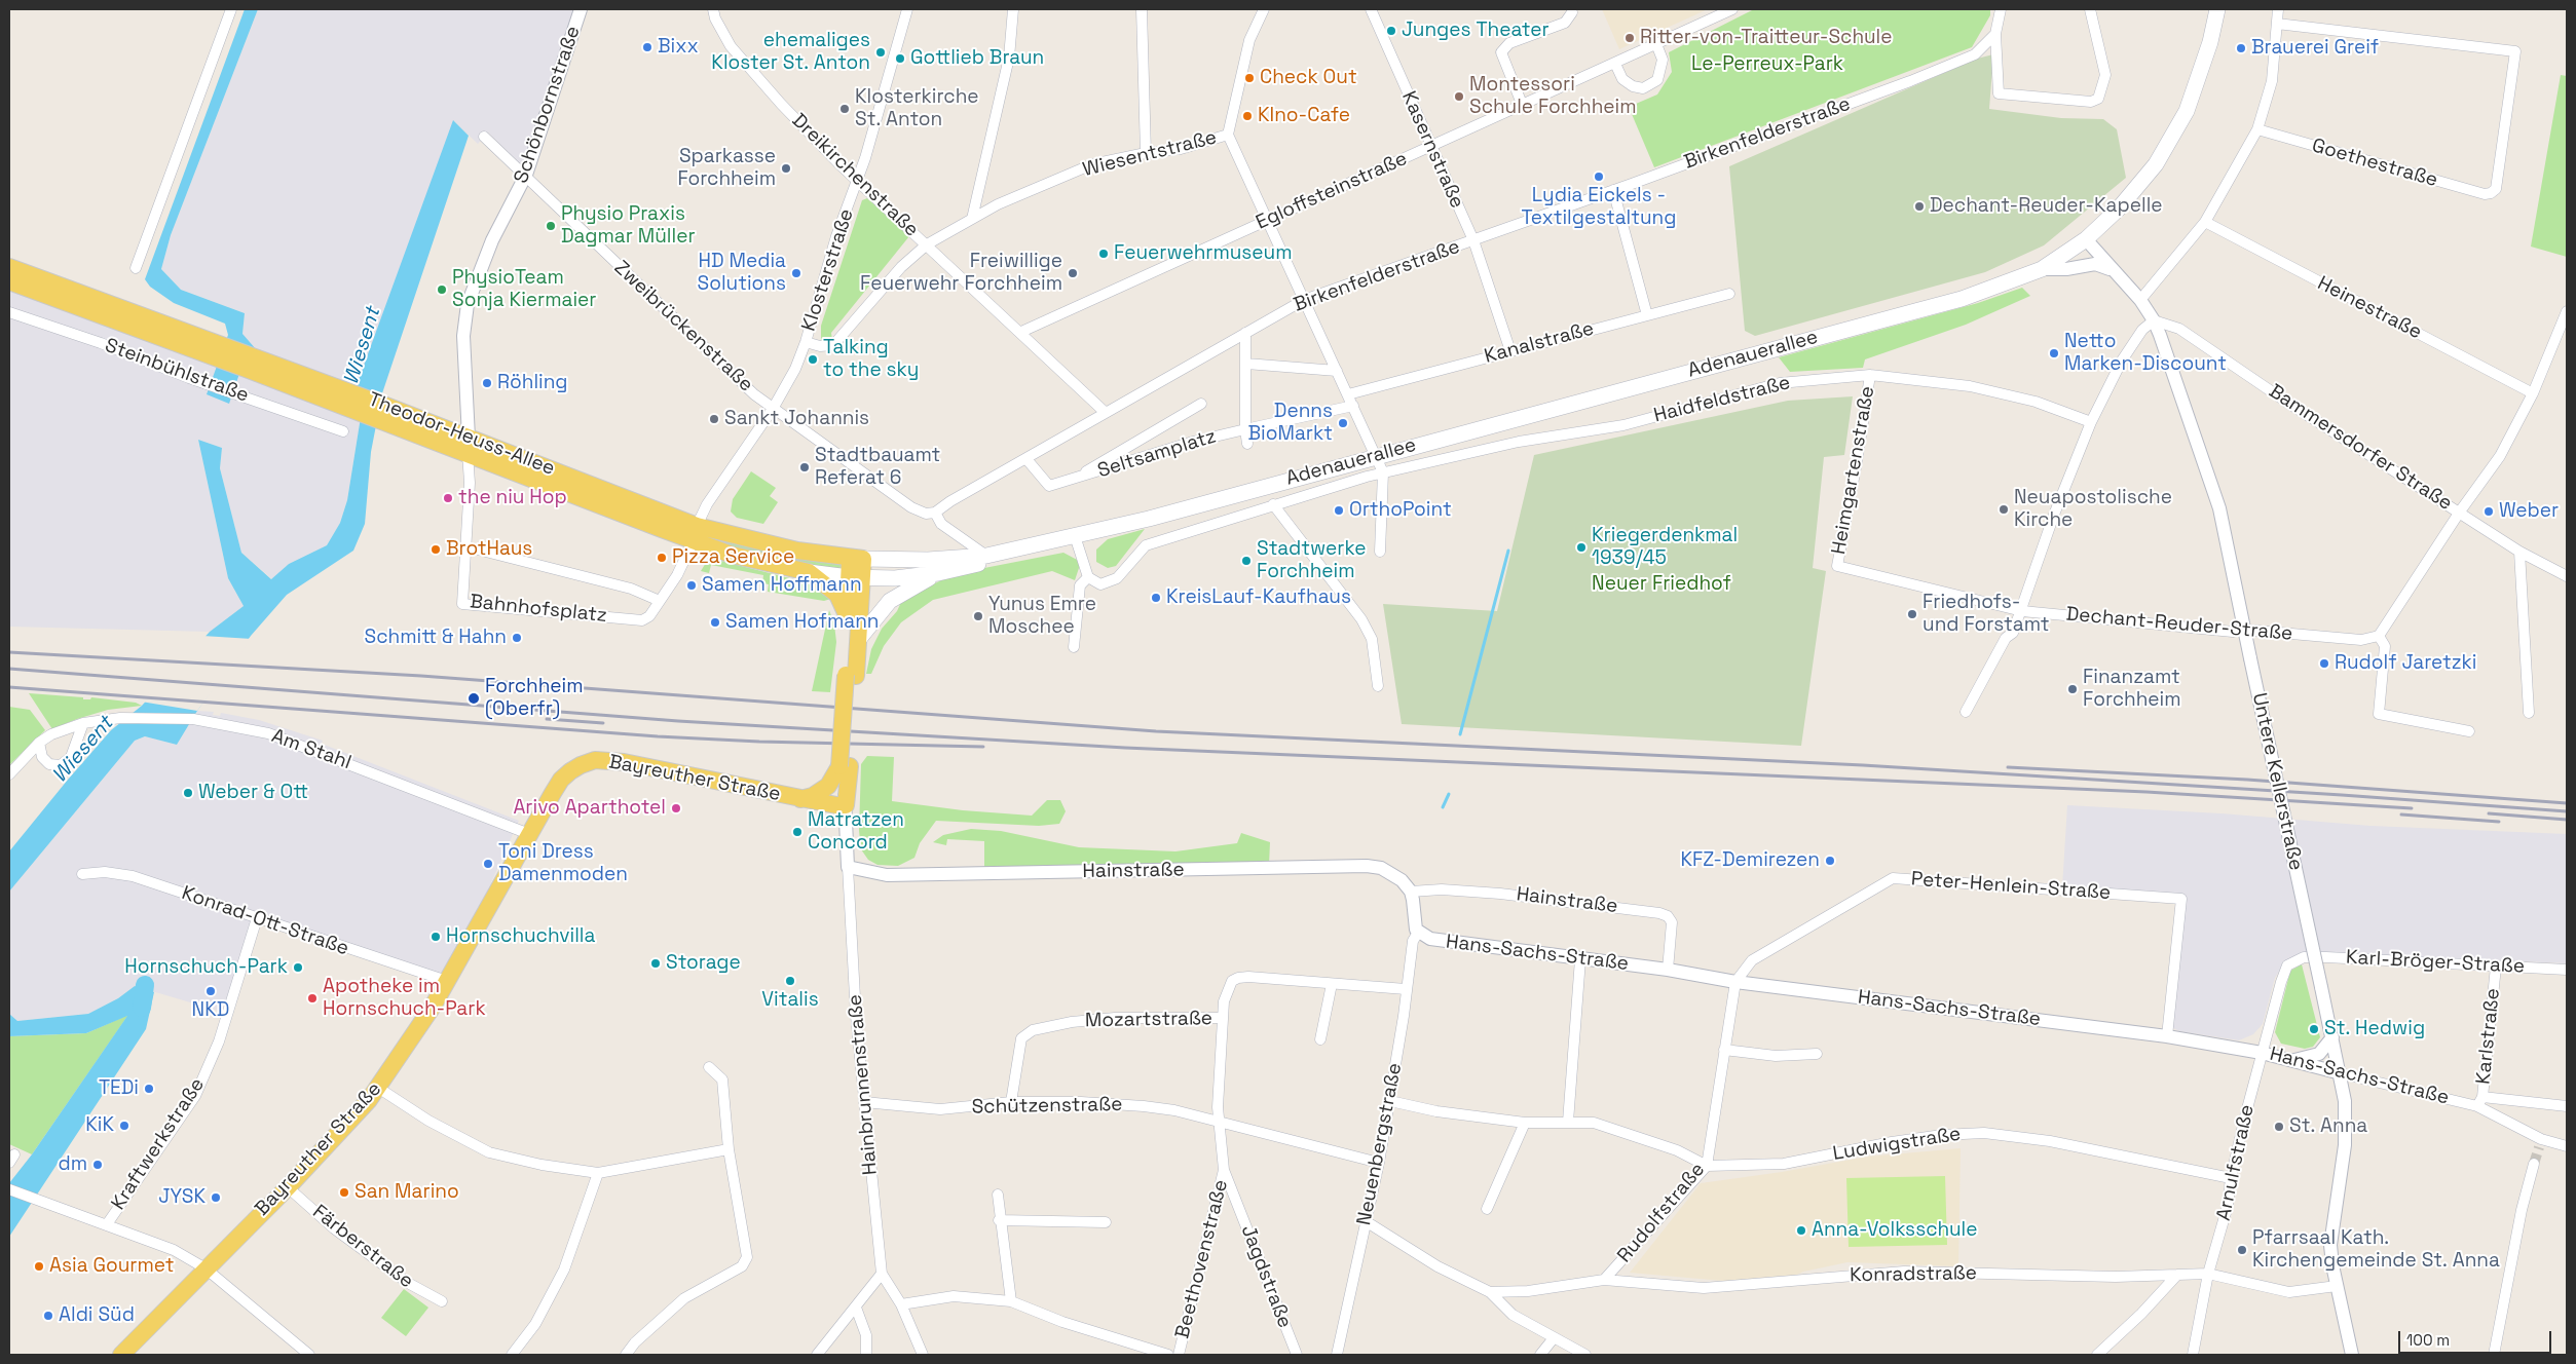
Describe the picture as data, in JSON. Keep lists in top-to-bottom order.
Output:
{
  "streets": {
    "main road": ["Adenauerallee", "Theodor-Heuss-Allee", "Bayreuther Straße"],
    "street": [
      "Schönbornstraße",
      "Birkenfelderstraße",
      "Kasernstraße",
      "Wiesentstraße",
      "Goethestraße",
      "Dreikirchenstraße",
      "Egloffsteinstraße",
      "Klosterstraße",
      "Heinestraße",
      "Zweibrückenstraße",
      "Kanalstraße",
      "Steinbühlstraße",
      "Haidfeldstraße",
      "Bammersdorfer Straße",
      "Seltsamplatz",
      "Heimgartenstraße",
      "Bahnhofsplatz",
      "Dechant-Reuder-Straße",
      "Am Stahl",
      "Untere Kellerstraße",
      "Hainstraße",
      "Peter-Henlein-Straße",
      "Konrad-Ott-Straße",
      "Hans-Sachs-Straße",
      "Karl-Bröger-Straße",
      "Mozartstraße",
      "Karlstraße",
      "Hainbrunnenstraße",
      "Schützenstraße",
      "Kraftwerkstraße",
      "Neuenbergstraße",
      "Ludwigstraße",
      "Arnulfstraße",
      "Rudolfstraße",
      "Färberstraße",
      "Beethovenstraße",
      "Konradstraße",
      "Jagdstraße"
    ]
  },
  "crossings": [
    ["Schönbornstraße", "Zweibrückenstraße"],
    ["Schönbornstraße", "Theodor-Heuss-Allee"],
    ["Schönbornstraße", "Bahnhofsplatz"],
    ["Birkenfelderstraße", "Kasernstraße"],
    ["Birkenfelderstraße", "Dreikirchenstraße"],
    ["Birkenfelderstraße", "Seltsamplatz"],
    ["Kasernstraße", "Egloffsteinstraße"],
    ["Kasernstraße", "Kanalstraße"],
    ["Wiesentstraße", "Dreikirchenstraße"],
    ["Wiesentstraße", "Klosterstraße"],
    ["Dreikirchenstraße", "Egloffsteinstraße"],
    ["Dreikirchenstraße", "Klosterstraße"],
    ["Klosterstraße", "Zweibrückenstraße"],
    ["Klosterstraße", "Theodor-Heuss-Allee"],
    ["Klosterstraße", "Bahnhofsplatz"],
    ["Adenauerallee", "Theodor-Heuss-Allee"],
    ["Adenauerallee", "Untere Kellerstraße"],
    ["Haidfeldstraße", "Heimgartenstraße"],
    ["Theodor-Heuss-Allee", "Bahnhofsplatz"],
    ["Bammersdorfer Straße", "Untere Kellerstraße"],
    ["Heimgartenstraße", "Dechant-Reuder-Straße"],
    ["Dechant-Reuder-Straße", "Untere Kellerstraße"],
    ["Am Stahl", "Bayreuther Straße"],
    ["Bayreuther Straße", "Konrad-Ott-Straße"],
    ["Bayreuther Straße", "Hainbrunnenstraße"],
    ["Bayreuther Straße", "Färberstraße"],
    ["Untere Kellerstraße", "Hans-Sachs-Straße"],
    ["Untere Kellerstraße", "Konradstraße"],
    ["Hainstraße", "Hans-Sachs-Straße"],
    ["Hainstraße", "Hainbrunnenstraße"],
    ["Peter-Henlein-Straße", "Hans-Sachs-Straße"],
    ["Peter-Henlein-Straße", "Rudolfstraße"],
    ["Konrad-Ott-Straße", "Kraftwerkstraße"],
    ["Hans-Sachs-Straße", "Karlstraße"],
    ["Hans-Sachs-Straße", "Neuenbergstraße"],
    ["Hans-Sachs-Straße", "Arnulfstraße"],
    ["Hans-Sachs-Straße", "Rudolfstraße"],
    ["Karl-Bröger-Straße", "Karlstraße"],
    ["Karl-Bröger-Straße", "Arnulfstraße"],
    ["Mozartstraße", "Schützenstraße"],
    ["Mozartstraße", "Beethovenstraße"],
    ["Hainbrunnenstraße", "Schützenstraße"],
    ["Schützenstraße", "Neuenbergstraße"],
    ["Schützenstraße", "Beethovenstraße"],
    ["Ludwigstraße", "Arnulfstraße"],
    ["Ludwigstraße", "Rudolfstraße"],
    ["Arnulfstraße", "Konradstraße"],
    ["Rudolfstraße", "Konradstraße"],
    ["Beethovenstraße", "Jagdstraße"]
  ],
  "water": ["Wiesent"],
  "parks": ["Le-Perreux-Park", "Neuer Friedhof"],
  "places": [
    "Junges Theater",
    "Ritter-von-Traitteur-Schule",
    "Bixx",
    "Brauerei Greif",
    "ehemaliges Kloster St. Anton",
    "Gottlieb Braun",
    "Check Out",
    "Montessori Schule Forchheim",
    "Klosterkirche St. Anton",
    "KIno-Cafe",
    "Sparkasse Forchheim",
    "Lydia Eickels - Textilgestaltung",
    "Dechant-Reuder-Kapelle",
    "Physio Praxis Dagmar Müller",
    "Feuerwehrmuseum",
    "HD Media Solutions",
    "Freiwillige Feuerwehr Forchheim",
    "PhysioTeam Sonja Kiermaier",
    "Netto Marken-Discount",
    "Talking to the sky",
    "Röhling",
    "Sankt Johannis",
    "Denns BioMarkt",
    "Stadtbauamt Referat 6",
    "the niu Hop",
    "Neuapostolische Kirche",
    "OrthoPoint",
    "Weber",
    "Kriegerdenkmal 1939/45",
    "BrotHaus",
    "Pizza Service",
    "Stadtwerke Forchheim",
    "Samen Hoffmann",
    "KreisLauf-Kaufhaus",
    "Friedhofs- und Forstamt",
    "Yunus Emre Moschee",
    "Samen Hofmann",
    "Schmitt & Hahn",
    "Rudolf Jaretzki",
    "Finanzamt Forchheim",
    "Forchheim (Oberfr)",
    "Weber & Ott",
    "Arivo Aparthotel",
    "Matratzen Concord",
    "KFZ-Demirezen",
    "Toni Dress Damenmoden",
    "Hornschuchvilla",
    "Storage",
    "Hornschuch-Park",
    "Vitalis",
    "NKD",
    "Apotheke im Hornschuch-Park",
    "St. Hedwig",
    "TEDi",
    "KiK",
    "St. Anna",
    "dm",
    "San Marino",
    "JYSK",
    "Anna-Volksschule",
    "Pfarrsaal Kath. Kirchengemeinde St. Anna",
    "Asia Gourmet",
    "Aldi Süd"
  ],
  "scale_bar": "100 m"
}
